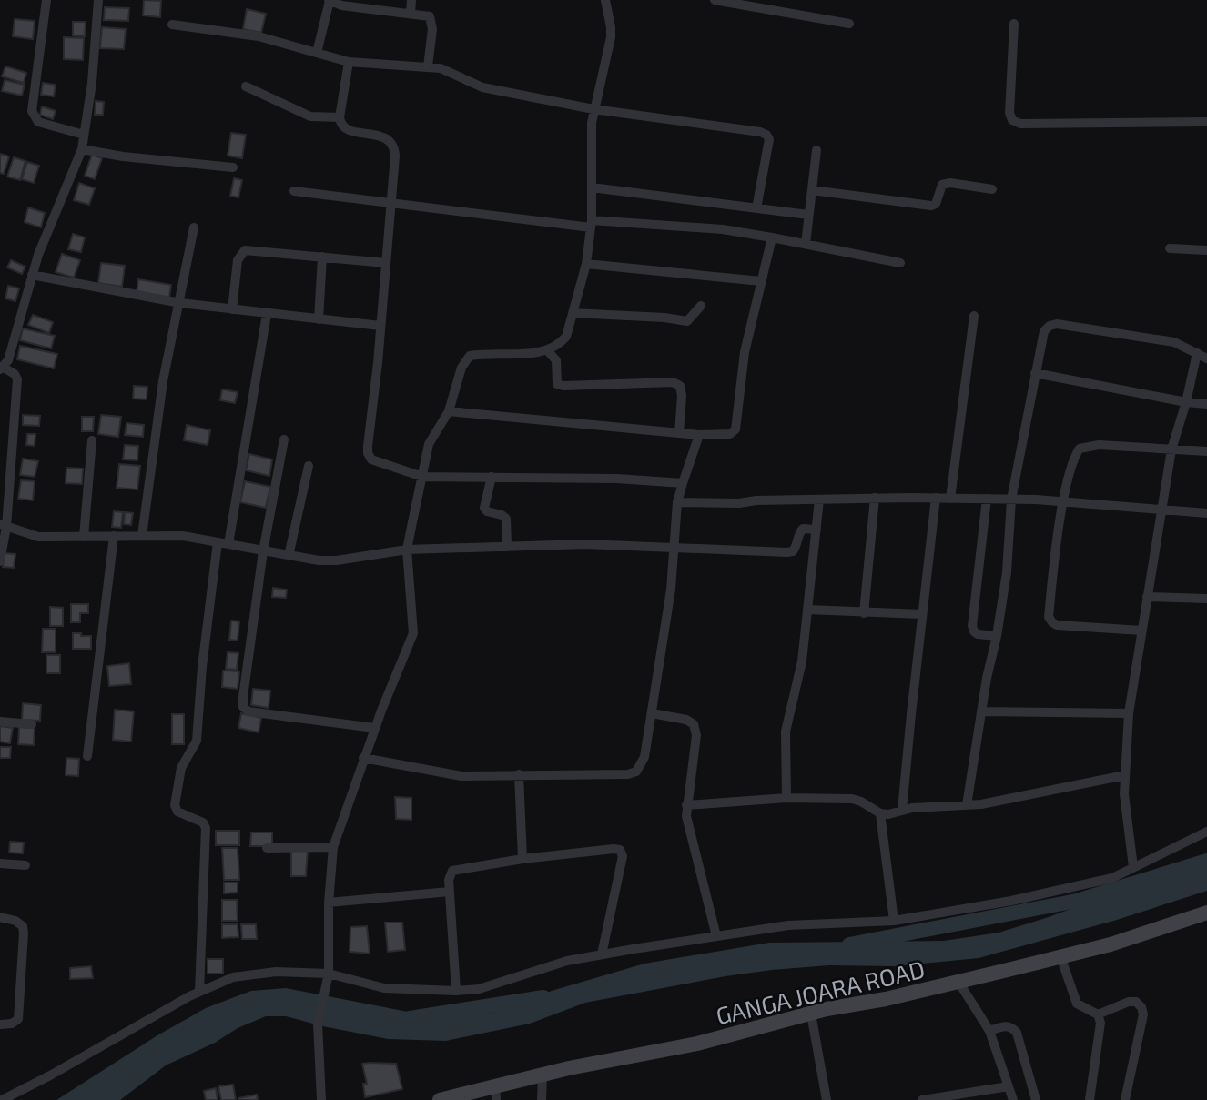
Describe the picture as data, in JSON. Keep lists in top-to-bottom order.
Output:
{
  "streets": {
    "main road": ["GANGA JOARA ROAD"]
  }
}
